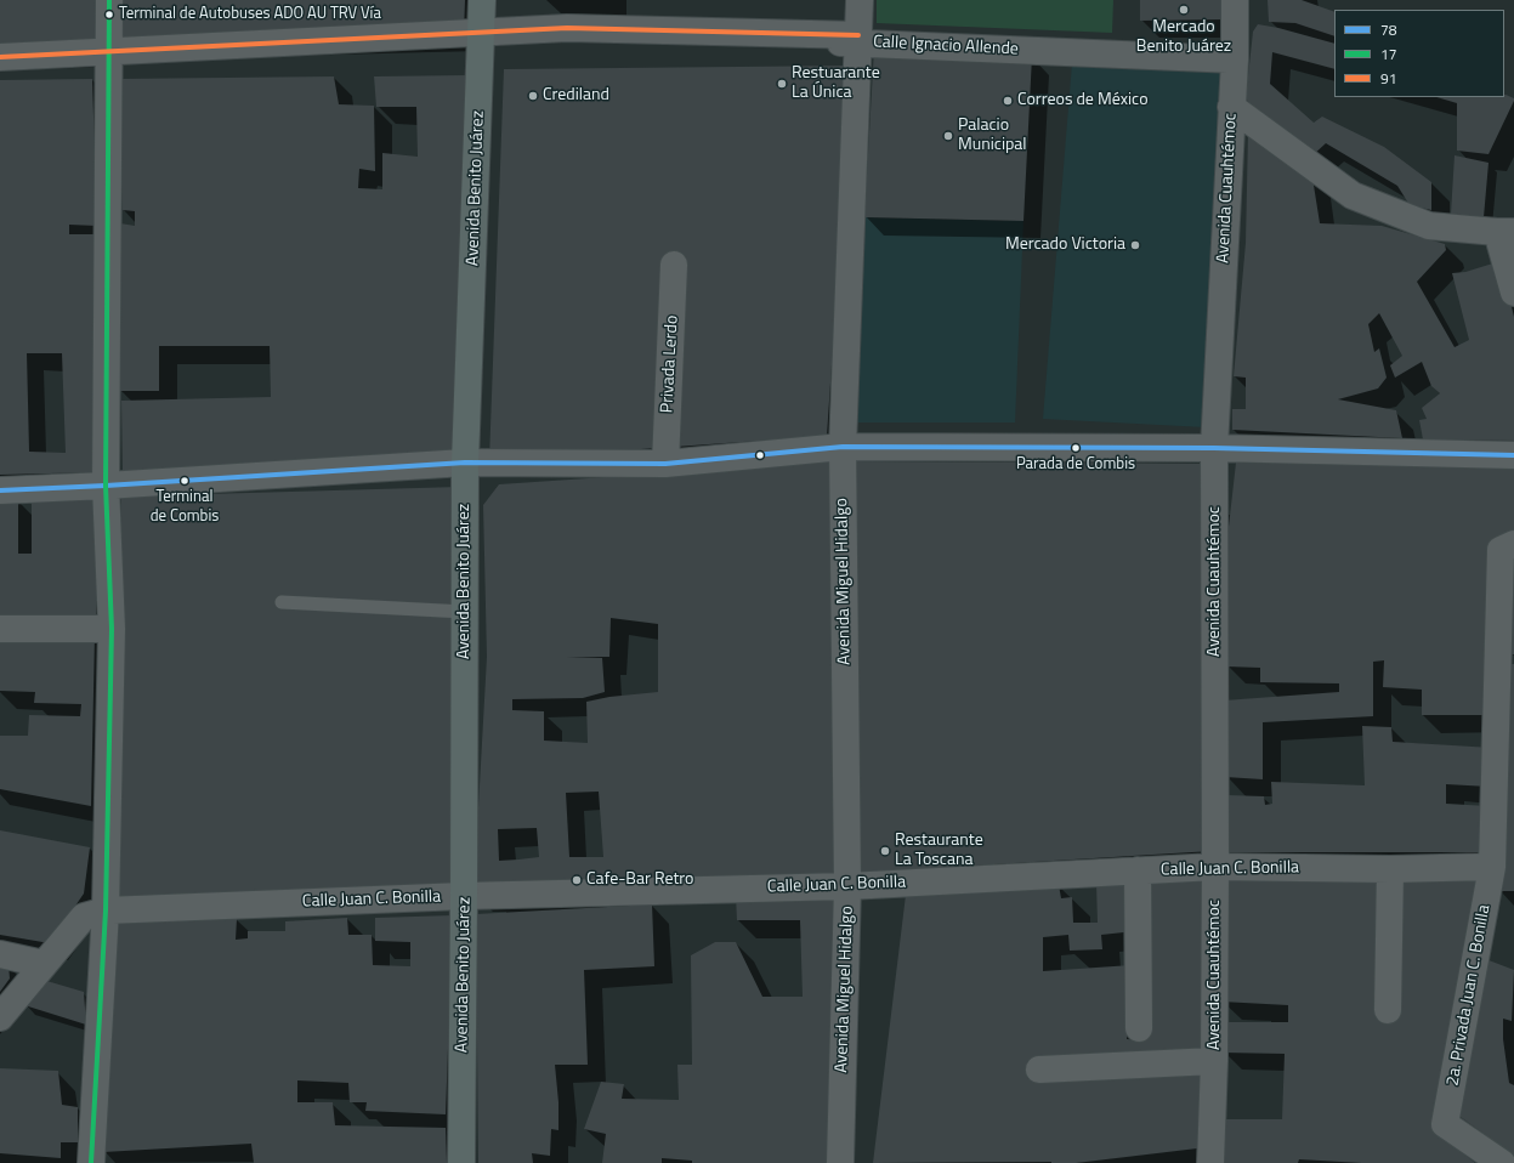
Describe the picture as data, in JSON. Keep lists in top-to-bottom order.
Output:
{
  "streets": {
    "main road": ["Avenida Benito Juárez"],
    "street": [
      "Calle Ignacio Allende",
      "Avenida Cuauhtémoc",
      "Privada Lerdo",
      "Avenida Miguel Hidalgo",
      "Calle Juan C. Bonilla",
      "2a. Privada Juan C. Bonilla"
    ]
  },
  "crossings": [
    ["Calle Ignacio Allende", "Avenida Benito Juárez"],
    ["Calle Ignacio Allende", "Avenida Cuauhtémoc"],
    ["Calle Ignacio Allende", "Avenida Miguel Hidalgo"],
    ["Avenida Benito Juárez", "Calle Juan C. Bonilla"],
    ["Avenida Cuauhtémoc", "Calle Juan C. Bonilla"],
    ["Avenida Miguel Hidalgo", "Calle Juan C. Bonilla"],
    ["Calle Juan C. Bonilla", "2a. Privada Juan C. Bonilla"]
  ],
  "places": [
    "Mercado Benito Juárez",
    "Terminal de Autobuses ADO AU TRV Vía",
    "Restuarante La Única",
    "Crediland",
    "Correos de México",
    "Palacio Municipal",
    "Mercado Victoria",
    "Parada de Combis",
    "Terminal de Combis",
    "Restaurante La Toscana",
    "Cafe-Bar Retro"
  ],
  "lines": ["transit line 17", "transit line 91", "transit line 78"],
  "legend": ["78", "17", "91"]
}
